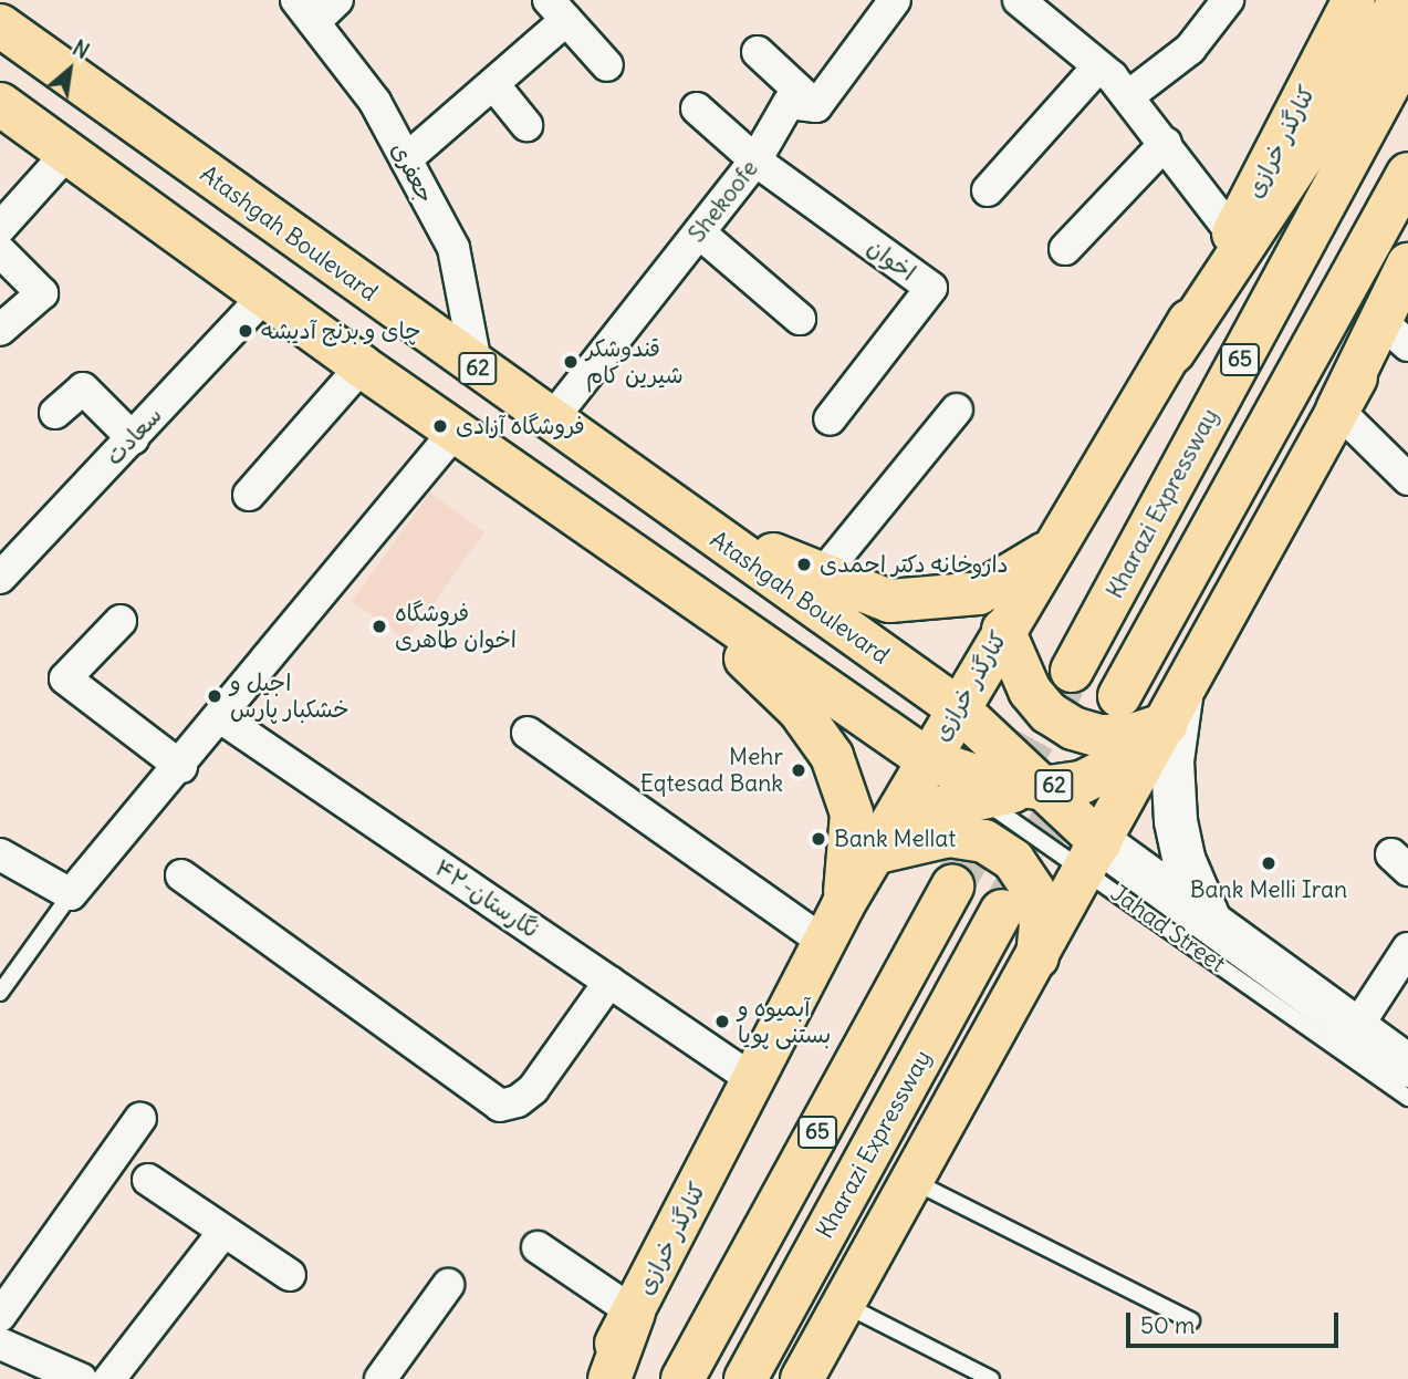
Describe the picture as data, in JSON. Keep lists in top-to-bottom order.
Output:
{
  "streets": {
    "main road": [
      "کنارگذر خرازی",
      "Atashgah Boulevard",
      "65",
      "62",
      "Kharazi Expressway",
      "Jahad Street"
    ],
    "street": [
      "جعفری",
      "Shekoofe",
      "اخوان",
      "سعادت",
      "۴۲-نگارستان"
    ]
  },
  "crossings": [
    ["کنارگذر خرازی", "Atashgah Boulevard"],
    ["کنارگذر خرازی", "62"],
    ["کنارگذر خرازی", "۴۲-نگارستان"],
    ["کنارگذر خرازی", "Jahad Street"],
    ["جعفری", "Atashgah Boulevard"],
    ["Shekoofe", "Atashgah Boulevard"],
    ["Shekoofe", "اخوان"],
    ["Atashgah Boulevard", "62"],
    ["62", "سعادت"],
    ["62", "Jahad Street"]
  ],
  "places": [
    "چای و برنج آدیشه",
    "قندوشکر شیرین کام",
    "فروشگاه آزادی",
    "داروخانه دکتر احمدی",
    "فروشگاه اخوان طاهری",
    "اجیل و خشکبار پارس",
    "Mehr Eqtesad Bank",
    "Bank Mellat",
    "Bank Melli Iran",
    "آبمیوه و بستنی پویا"
  ],
  "scale_bar": "50 m",
  "north": "top right"
}
